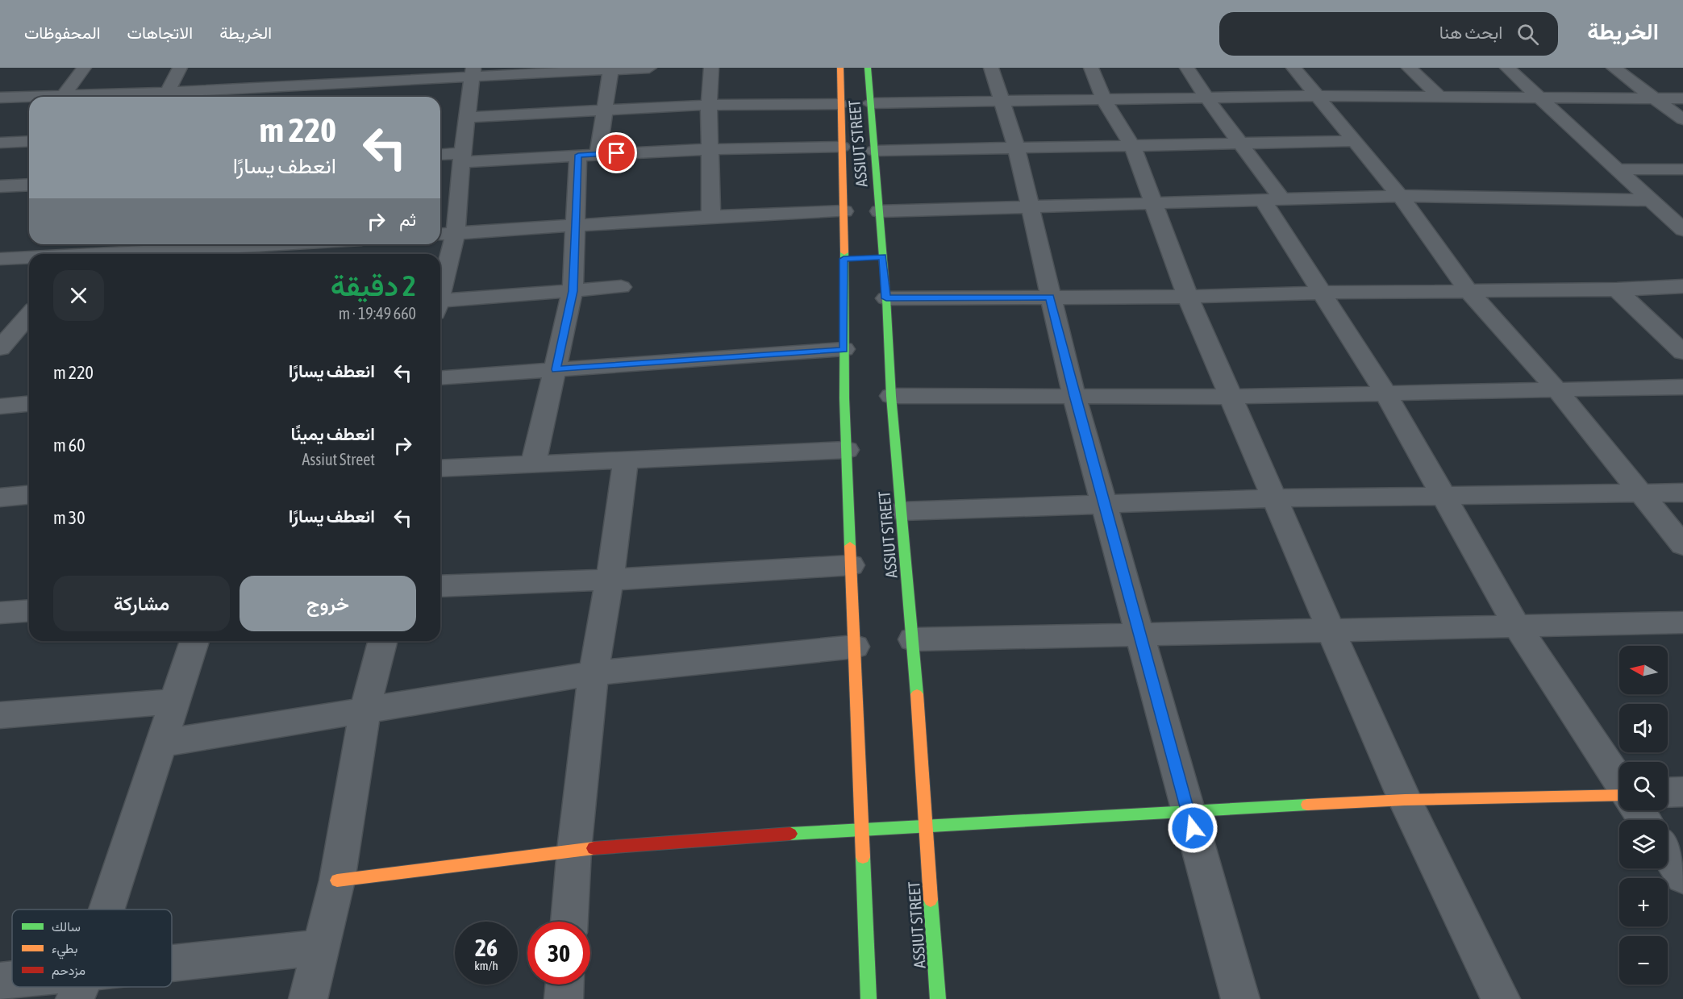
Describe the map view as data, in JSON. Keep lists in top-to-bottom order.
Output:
{
  "streets": {
    "street": ["ASSIUT STREET"]
  },
  "legend": ["سالك", "بطيء", "مزدحم"],
  "north": "left",
  "page": {
    "header": "الخريطة",
    "search": "ابحث هنا",
    "nav": ["الخريطة", "الاتجاهات", "المحفوظات"],
    "turn": ["220 m", "انعطف يسارًا"],
    "then": "ثم",
    "heading": ["2 دقيقة", "660 m · 19:49"],
    "list": [
      {
        "name": "انعطف يسارًا",
        "value": "220 m"
      },
      {
        "name": "انعطف يمينًا",
        "note": "Assiut Street",
        "value": "60 m"
      },
      {
        "name": "انعطف يسارًا",
        "value": "30 m"
      }
    ],
    "buttons": ["خروج", "مشاركة"],
    "map_buttons": ["+", "−"],
    "speed": "26 km/h",
    "limit": "30"
  }
}
